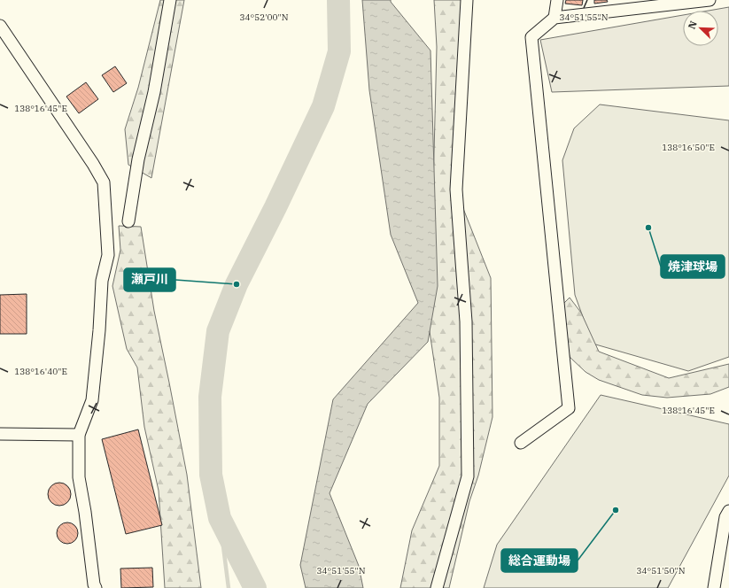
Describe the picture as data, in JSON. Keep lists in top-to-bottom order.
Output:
{
  "places": ["焼津球場", "瀬戸川", "総合運動場"],
  "north": "top left",
  "coordinates": [
    "34°52'00\"N",
    "34°51'55\"N",
    "138°16'45\"E",
    "138°16'50\"E",
    "138°16'40\"E",
    "34°51'50\"N"
  ]
}
